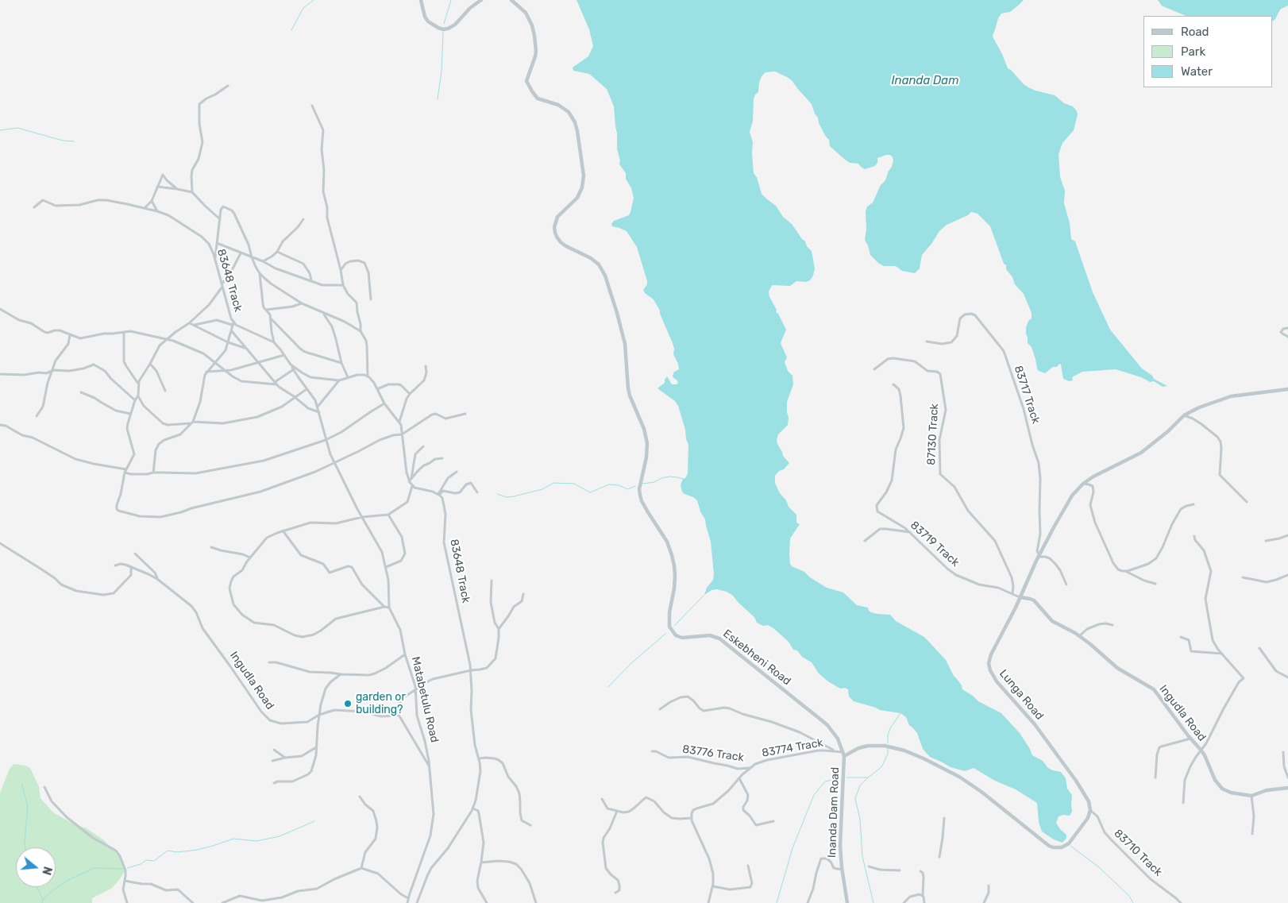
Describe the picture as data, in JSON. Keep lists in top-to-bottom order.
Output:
{
  "streets": {
    "street": [
      "83648 Track",
      "83717 Track",
      "87130 Track",
      "83719 Track",
      "Eskebheni Road",
      "Ingudla Road",
      "Lunga Road",
      "Matabetulu Road",
      "83774 Track",
      "83776 Track",
      "Inanda Dam Road",
      "83710 Track"
    ]
  },
  "crossings": [
    ["83648 Track", "Matabetulu Road"],
    ["83717 Track", "Lunga Road"],
    ["87130 Track", "83719 Track"],
    ["83719 Track", "Ingudla Road"],
    ["83719 Track", "Lunga Road"],
    ["Eskebheni Road", "Inanda Dam Road"],
    ["Ingudla Road", "Lunga Road"],
    ["Lunga Road", "83710 Track"],
    ["83774 Track", "83776 Track"],
    ["83774 Track", "Inanda Dam Road"]
  ],
  "water": ["Inanda Dam"],
  "places": ["garden or building?"],
  "legend": ["Road", "Park", "Water"],
  "north": "right"
}
